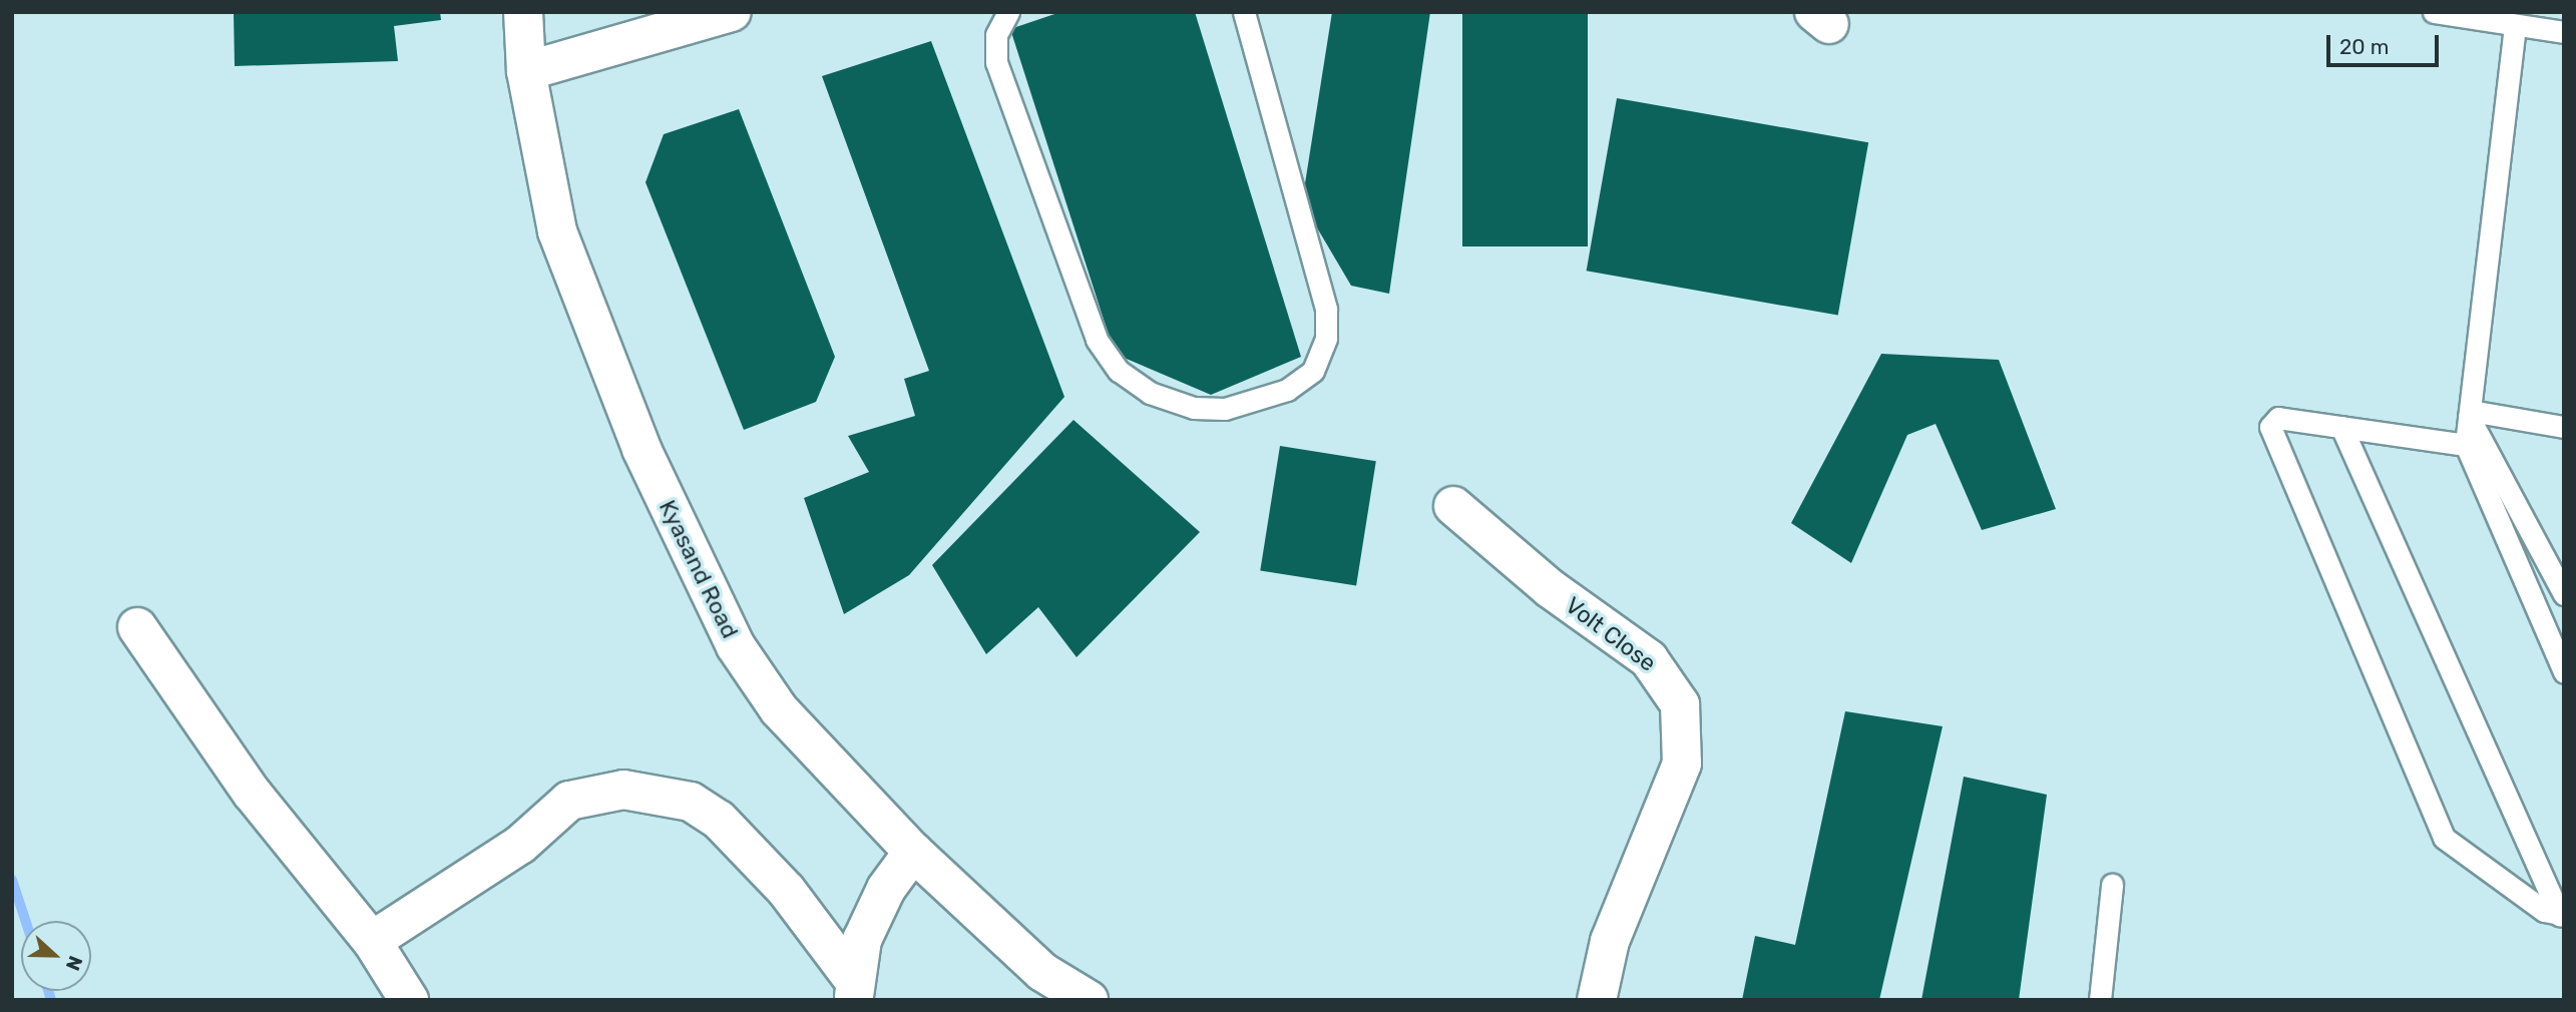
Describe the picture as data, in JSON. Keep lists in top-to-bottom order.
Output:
{
  "streets": {
    "street": ["Kyasand Road", "Volt Close"]
  },
  "scale_bar": "20 m",
  "north": "right"
}
